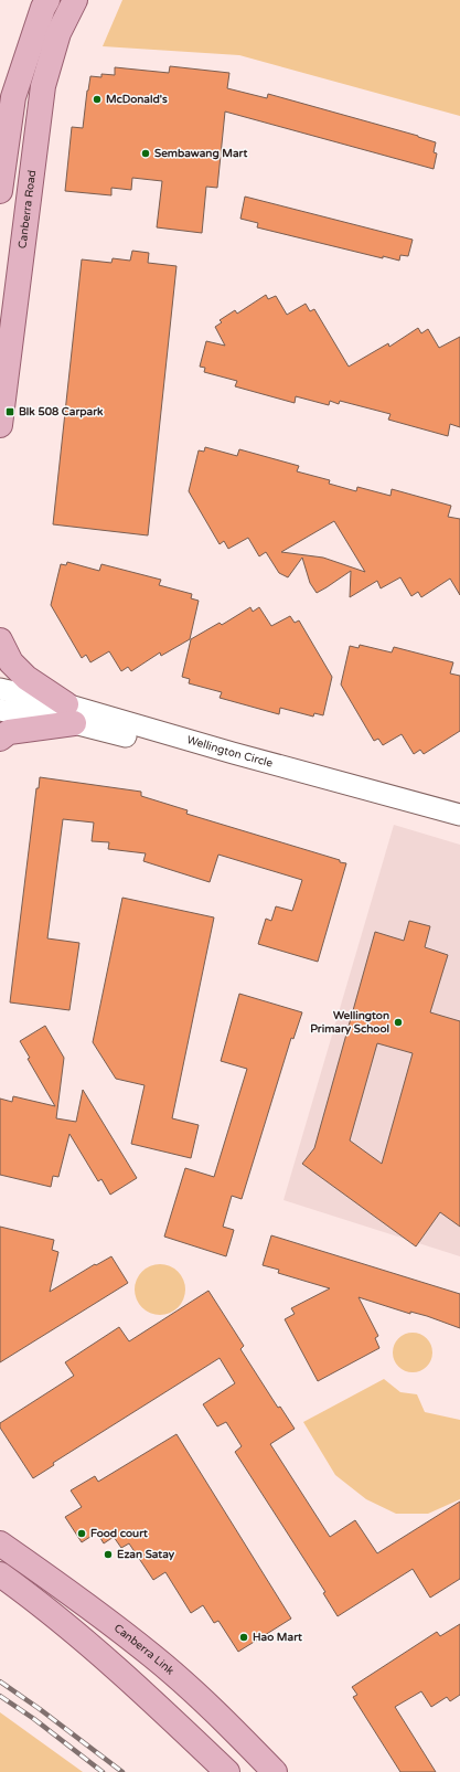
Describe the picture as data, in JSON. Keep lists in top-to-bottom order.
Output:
{
  "streets": {
    "main road": ["Canberra Road", "Canberra Link"],
    "street": ["Wellington Circle"]
  },
  "places": {
    "other": [
      "McDonald's",
      "Sembawang Mart",
      "Wellington Primary School",
      "Food court",
      "Ezan Satay",
      "Hao Mart"
    ],
    "transit": ["Blk 508 Carpark"]
  }
}
